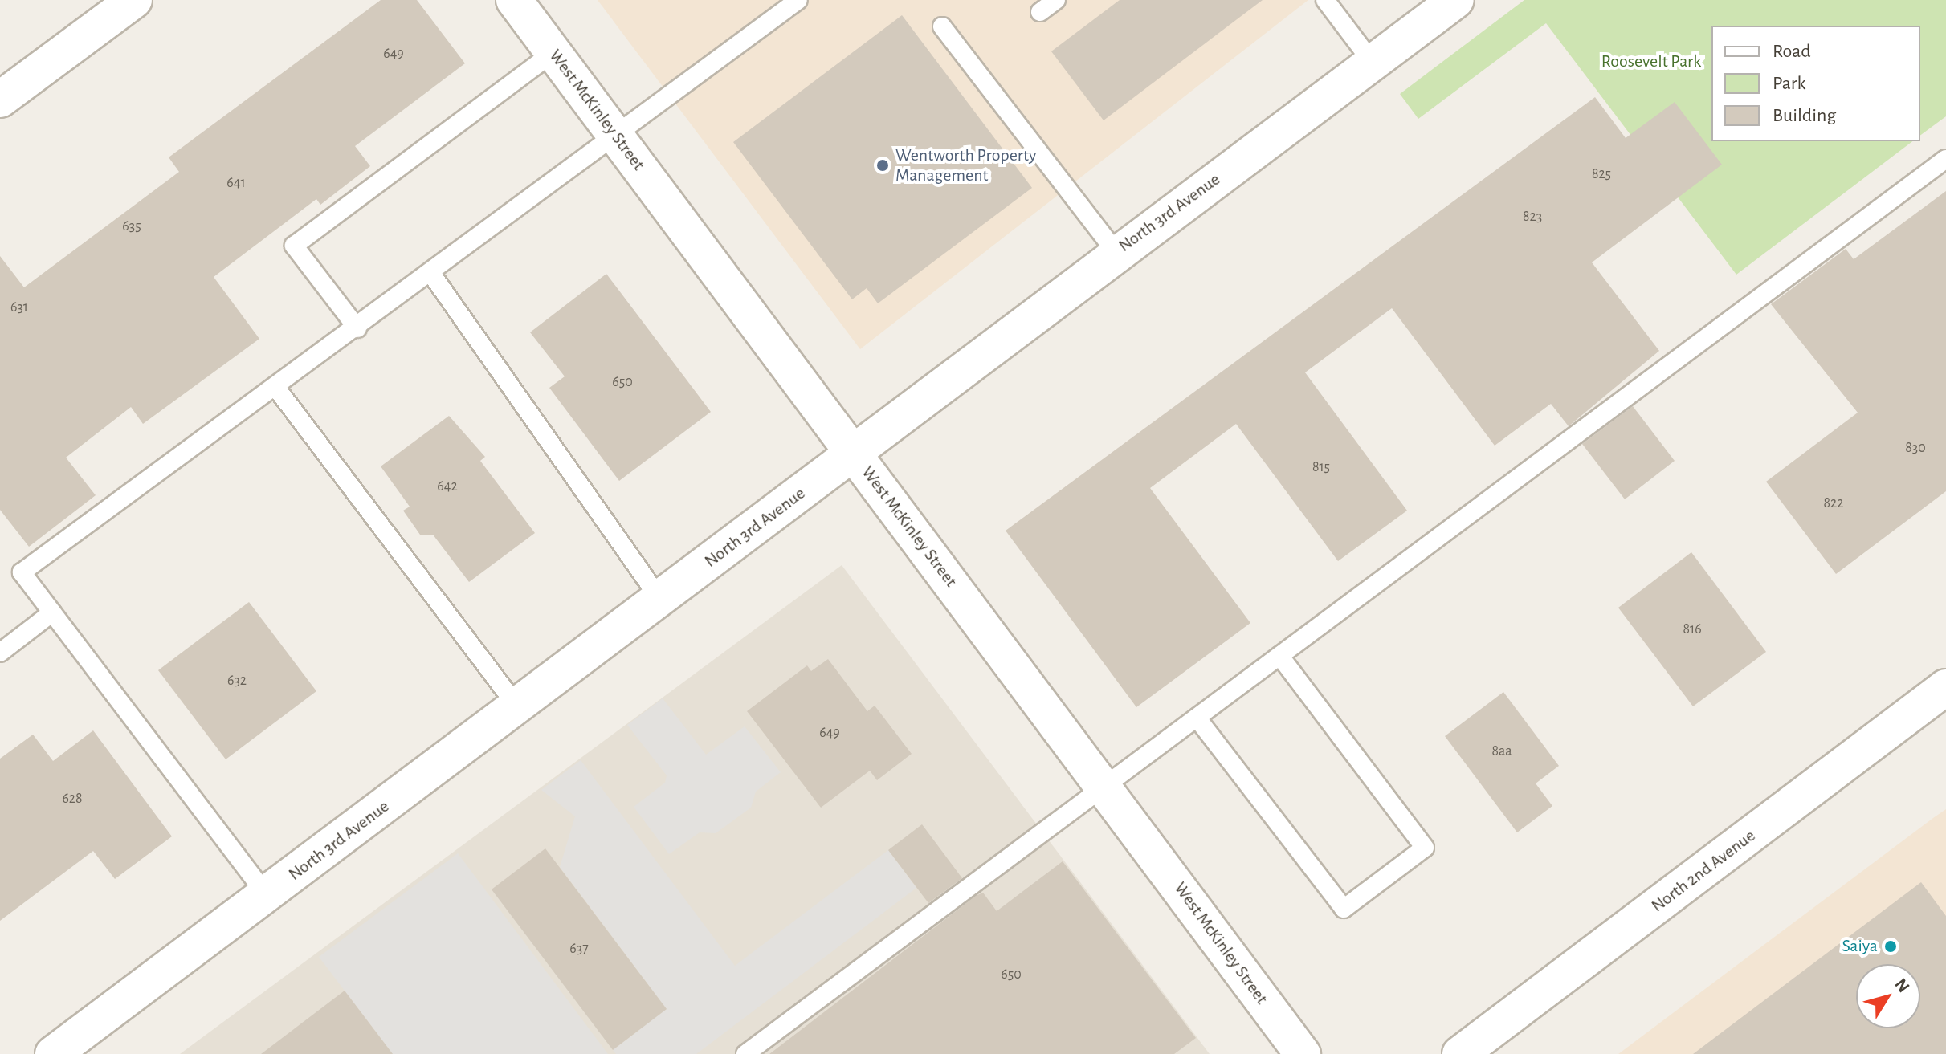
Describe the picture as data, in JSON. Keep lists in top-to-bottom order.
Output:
{
  "streets": {
    "street": ["West McKinley Street", "North 3rd Avenue", "North 2nd Avenue"]
  },
  "crossings": [
    ["West McKinley Street", "North 3rd Avenue"]
  ],
  "parks": ["Roosevelt Park"],
  "places": ["Wentworth Property Management", "Saiya"],
  "house_numbers": [
    "649",
    "825",
    "641",
    "823",
    "635",
    "631",
    "650",
    "830",
    "815",
    "642",
    "822",
    "816",
    "632",
    "649",
    "8aa",
    "628",
    "637",
    "650"
  ],
  "legend": ["Road", "Park", "Building"],
  "north": "top right"
}
